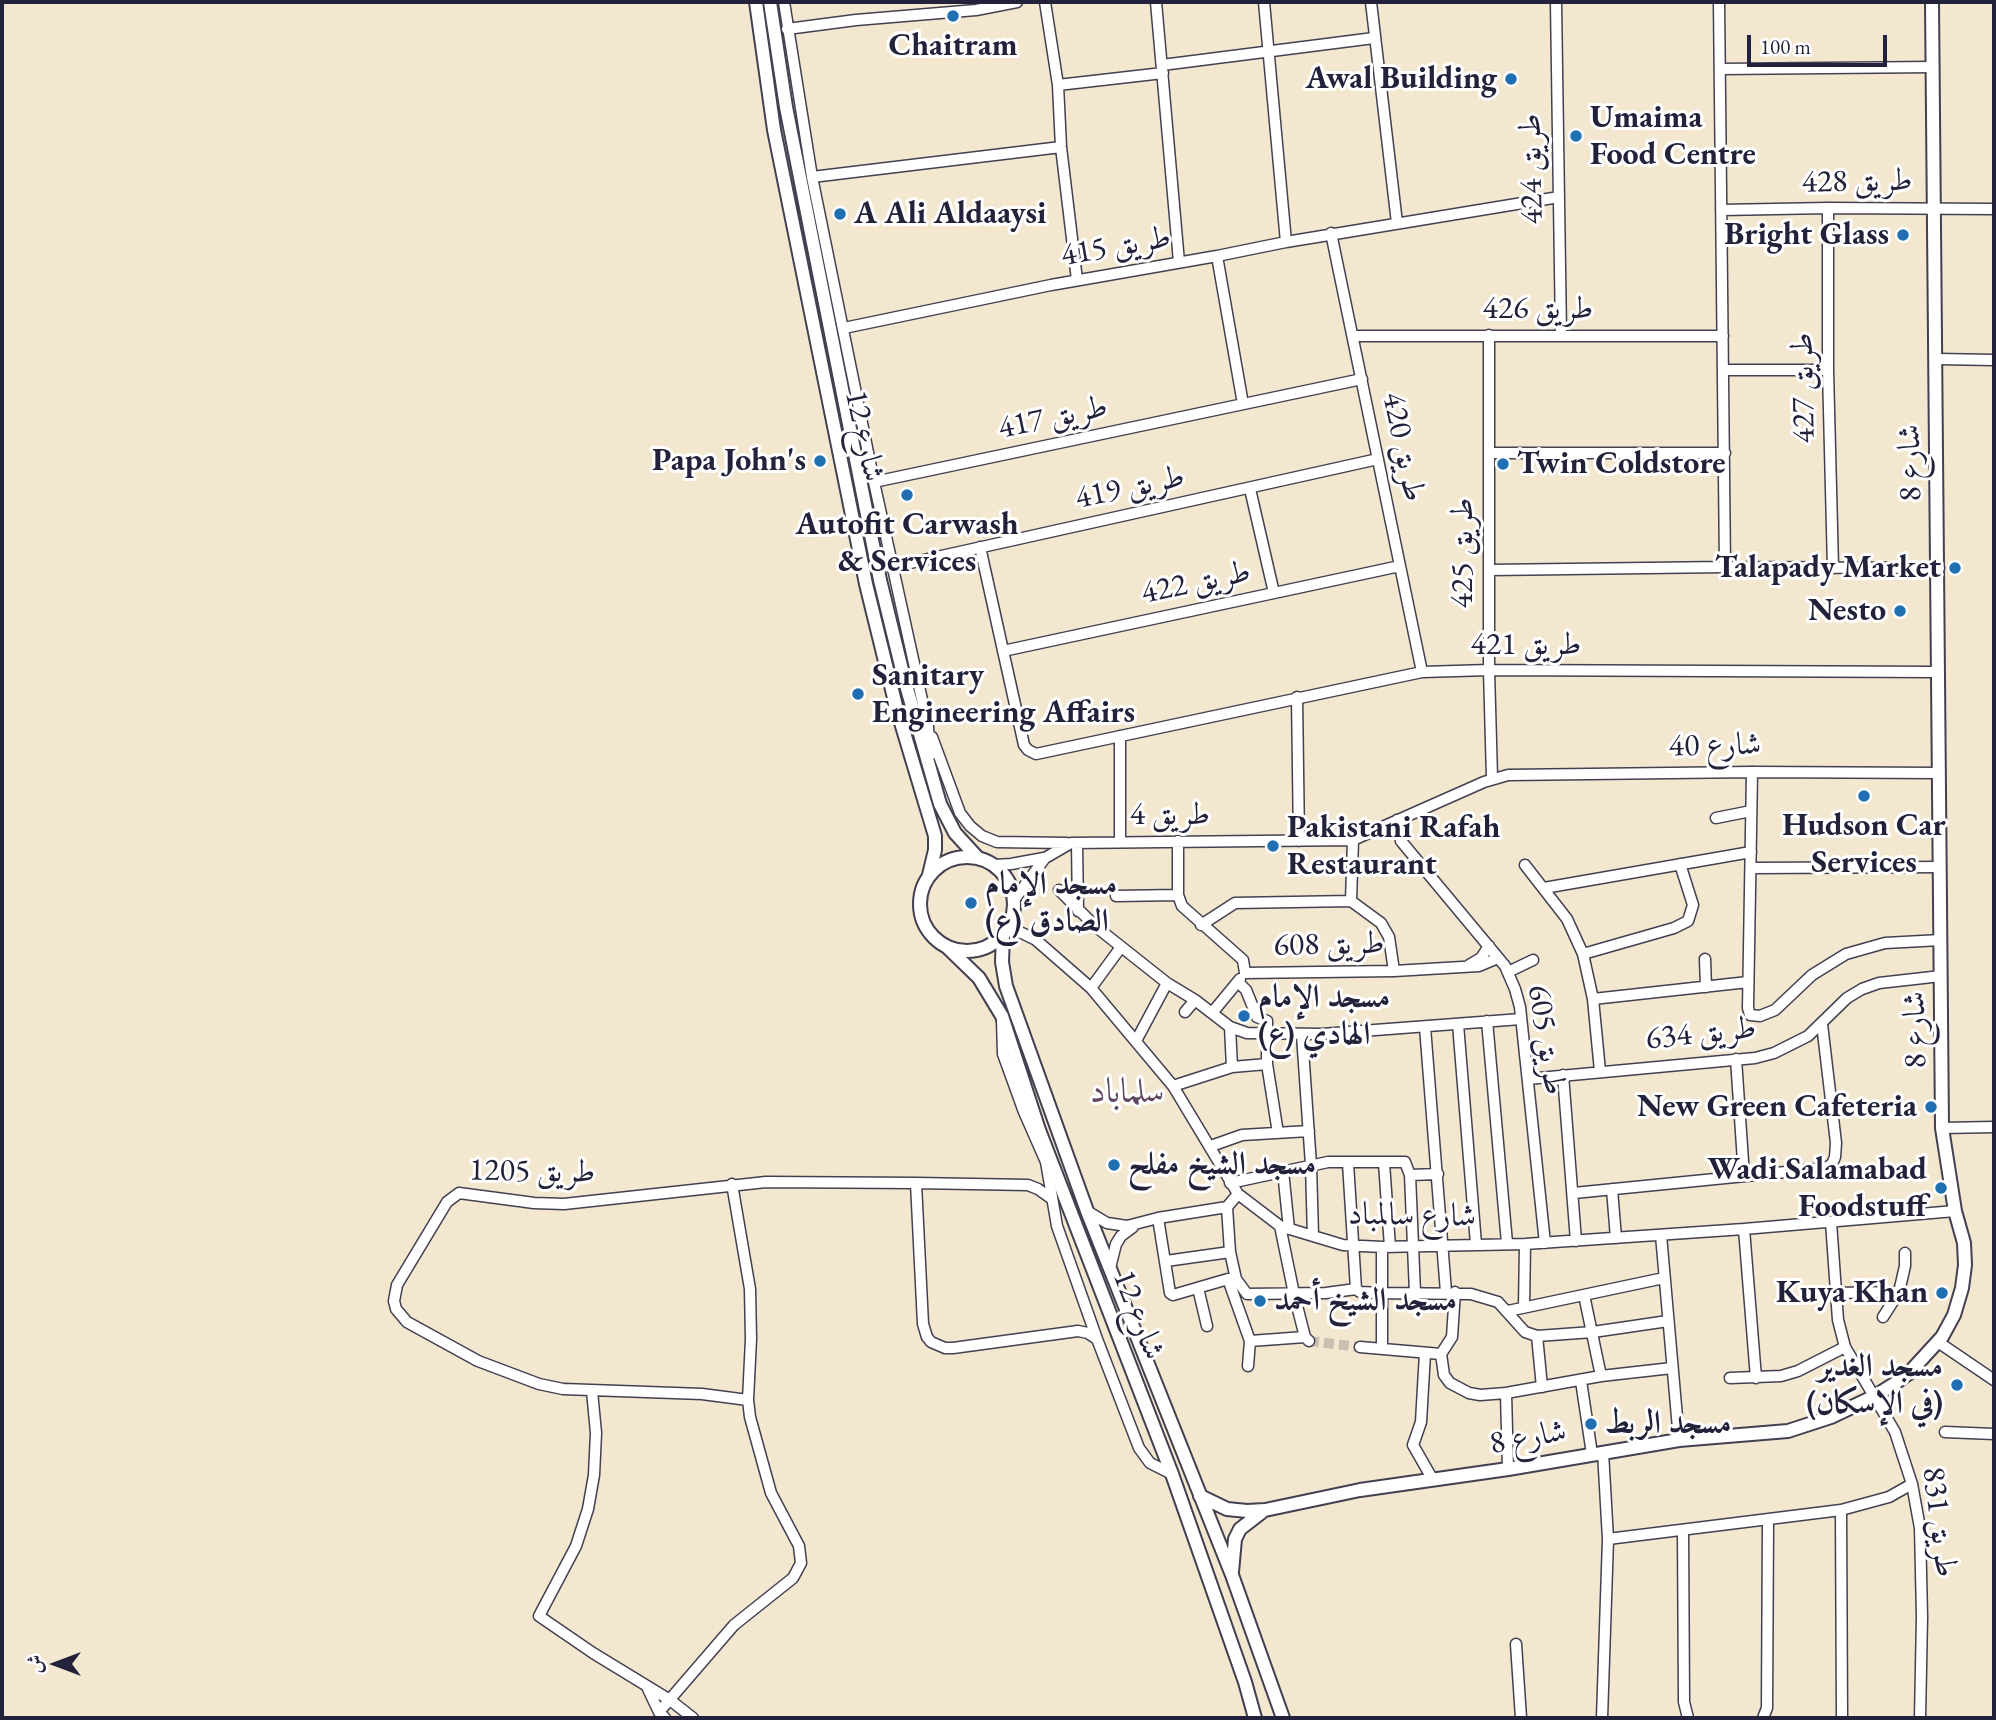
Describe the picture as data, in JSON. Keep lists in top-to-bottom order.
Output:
{
  "streets": {
    "street": [
      "طريق 424",
      "طريق 428",
      "طريق 415",
      "طريق 426",
      "طريق 427",
      "طريق 417",
      "شارع 12",
      "طريق 420",
      "شارع 8",
      "طريق 419",
      "طريق 425",
      "طريق 422",
      "طريق 421",
      "شارع 40",
      "طريق 4",
      "طريق 608",
      "طريق 634",
      "طريق 605",
      "طريق 1205",
      "شارع سالمباد",
      "طريق 831"
    ]
  },
  "crossings": [
    ["طريق 424", "طريق 415"],
    ["طريق 424", "طريق 426"],
    ["طريق 428", "طريق 427"],
    ["طريق 428", "شارع 8"],
    ["طريق 415", "طريق 420"],
    ["طريق 426", "طريق 420"],
    ["طريق 426", "طريق 425"],
    ["طريق 417", "طريق 420"],
    ["شارع 12", "شارع 8"],
    ["شارع 12", "شارع سالمباد"],
    ["طريق 420", "طريق 419"],
    ["طريق 420", "طريق 422"],
    ["طريق 420", "طريق 421"],
    ["شارع 8", "طريق 421"],
    ["شارع 8", "شارع 40"],
    ["شارع 8", "طريق 634"],
    ["شارع 8", "شارع سالمباد"],
    ["شارع 8", "طريق 831"],
    ["طريق 425", "طريق 421"],
    ["طريق 425", "شارع 40"],
    ["طريق 425", "طريق 4"],
    ["طريق 422", "طريق 421"],
    ["شارع 40", "طريق 4"],
    ["طريق 4", "طريق 605"],
    ["طريق 608", "طريق 605"],
    ["طريق 634", "طريق 605"],
    ["طريق 605", "شارع سالمباد"],
    ["شارع سالمباد", "طريق 831"]
  ],
  "districts": ["سلماباد"],
  "places": [
    "Chaitram",
    "Awal Building",
    "Umaima Food Centre",
    "A Ali Aldaaysi",
    "Bright Glass",
    "Papa John's",
    "Twin Coldstore",
    "Autofit Carwash & Services",
    "Talapady Market",
    "Nesto",
    "Sanitary Engineering Affairs",
    "Hudson Car Services",
    "Pakistani Rafah Restaurant",
    "مسجد الإمام الصادق (ع)",
    "مسجد الإمام الهادي (ع)",
    "New Green Cafeteria",
    "مسجد الشيخ مفلح",
    "Wadi Salamabad Foodstuff",
    "Kuya Khan",
    "مسجد الشيخ أحمد",
    "مسجد الغدير (في الإسكان)",
    "مسجد الربط"
  ],
  "scale_bar": "100 m",
  "north": "left"
}
